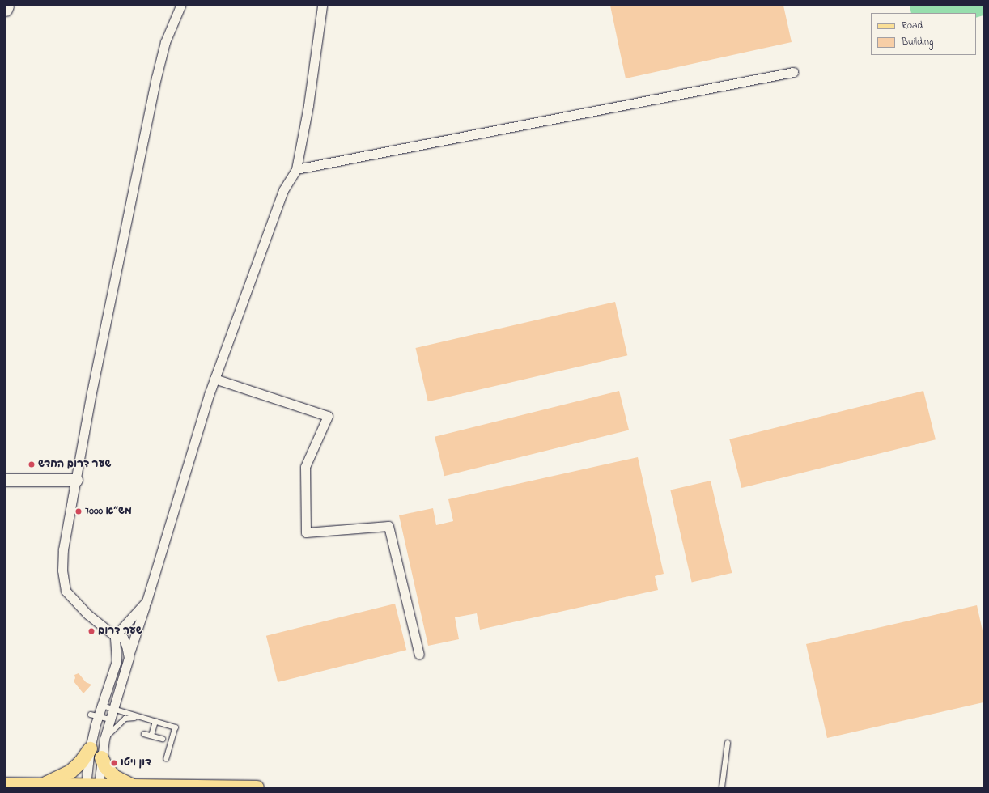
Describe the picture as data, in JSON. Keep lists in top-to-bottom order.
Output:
{
  "places": [
    "שער דרום החדש",
    "מש״א 7000",
    "שער דרום",
    "דון ויטו"
  ],
  "legend": ["Road", "Building"]
}
